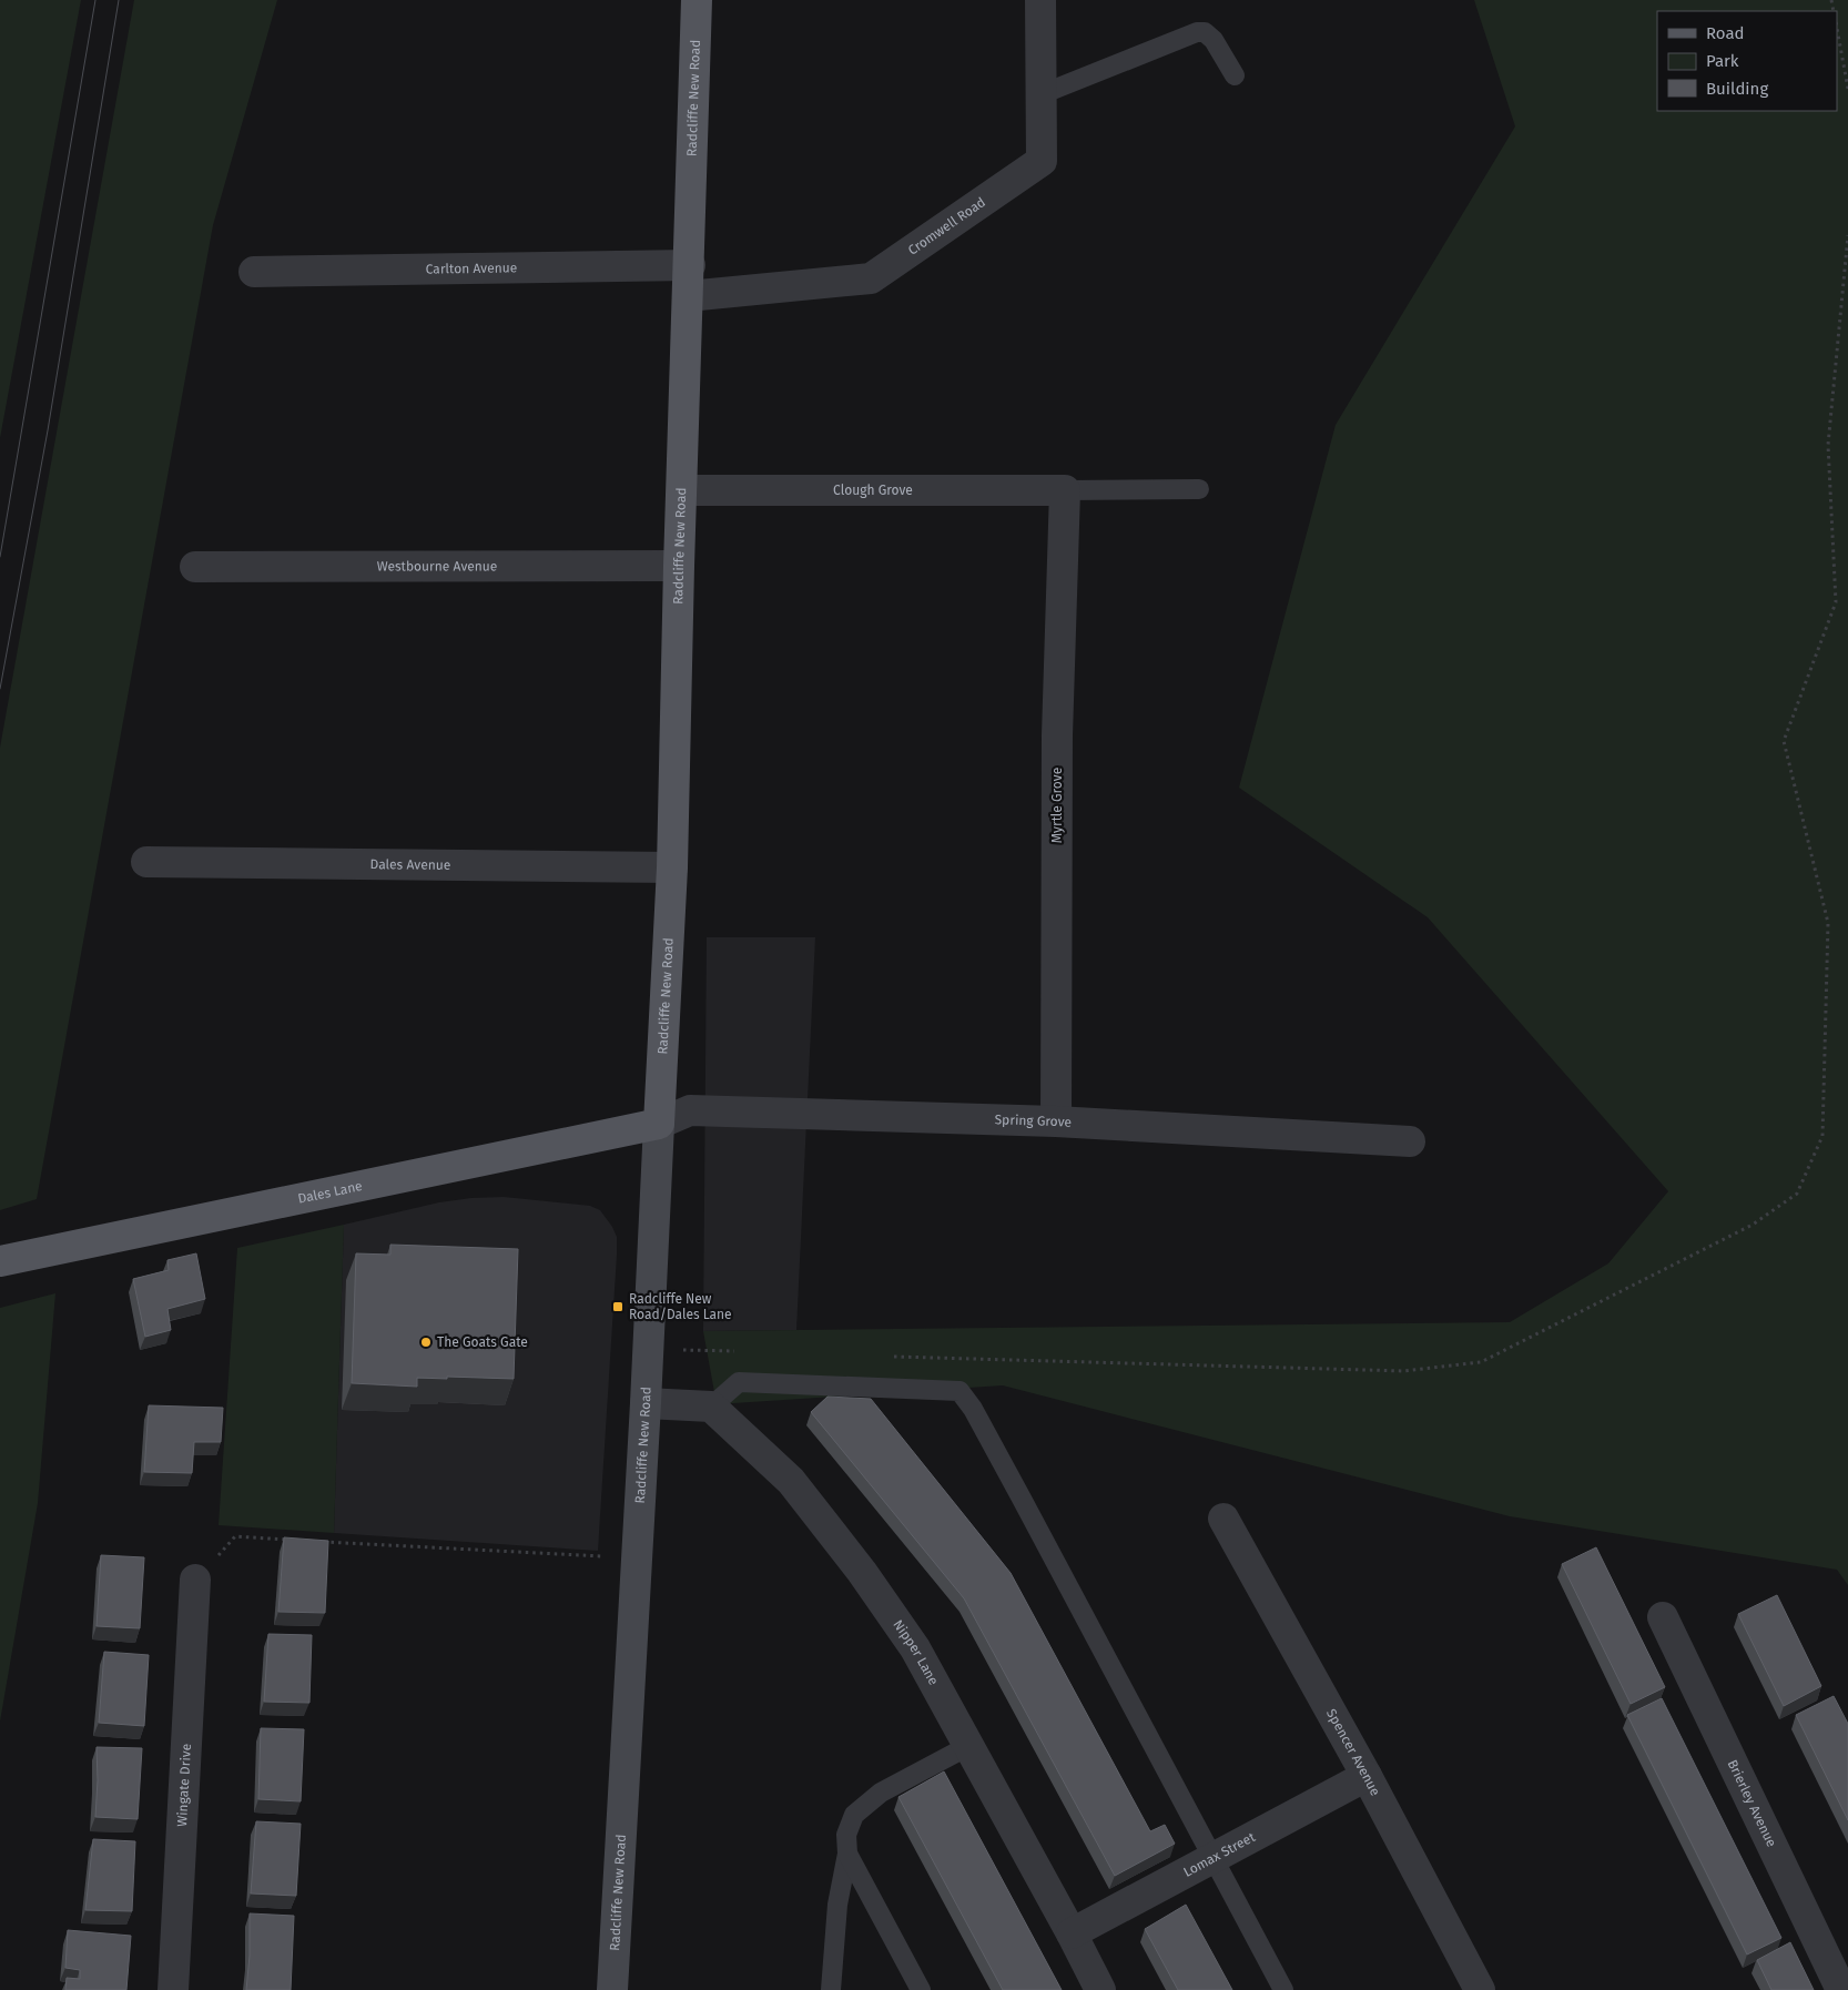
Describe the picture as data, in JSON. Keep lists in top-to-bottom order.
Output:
{
  "streets": {
    "main road": ["Radcliffe New Road", "Dales Lane"],
    "street": [
      "Cromwell Road",
      "Carlton Avenue",
      "Clough Grove",
      "Westbourne Avenue",
      "Myrtle Grove",
      "Dales Avenue",
      "Spring Grove",
      "Nipper Lane",
      "Spencer Avenue",
      "Wingate Drive",
      "Brierley Avenue",
      "Lomax Street"
    ]
  },
  "crossings": [
    ["Radcliffe New Road", "Cromwell Road"],
    ["Radcliffe New Road", "Carlton Avenue"],
    ["Radcliffe New Road", "Clough Grove"],
    ["Radcliffe New Road", "Westbourne Avenue"],
    ["Radcliffe New Road", "Dales Avenue"],
    ["Radcliffe New Road", "Spring Grove"],
    ["Radcliffe New Road", "Dales Lane"],
    ["Clough Grove", "Myrtle Grove"],
    ["Myrtle Grove", "Spring Grove"],
    ["Spring Grove", "Dales Lane"],
    ["Nipper Lane", "Lomax Street"],
    ["Spencer Avenue", "Lomax Street"]
  ],
  "places": {
    "transit": ["Radcliffe New Road/Dales Lane"],
    "other": ["The Goats Gate"]
  },
  "legend": ["Road", "Park", "Building"]
}
